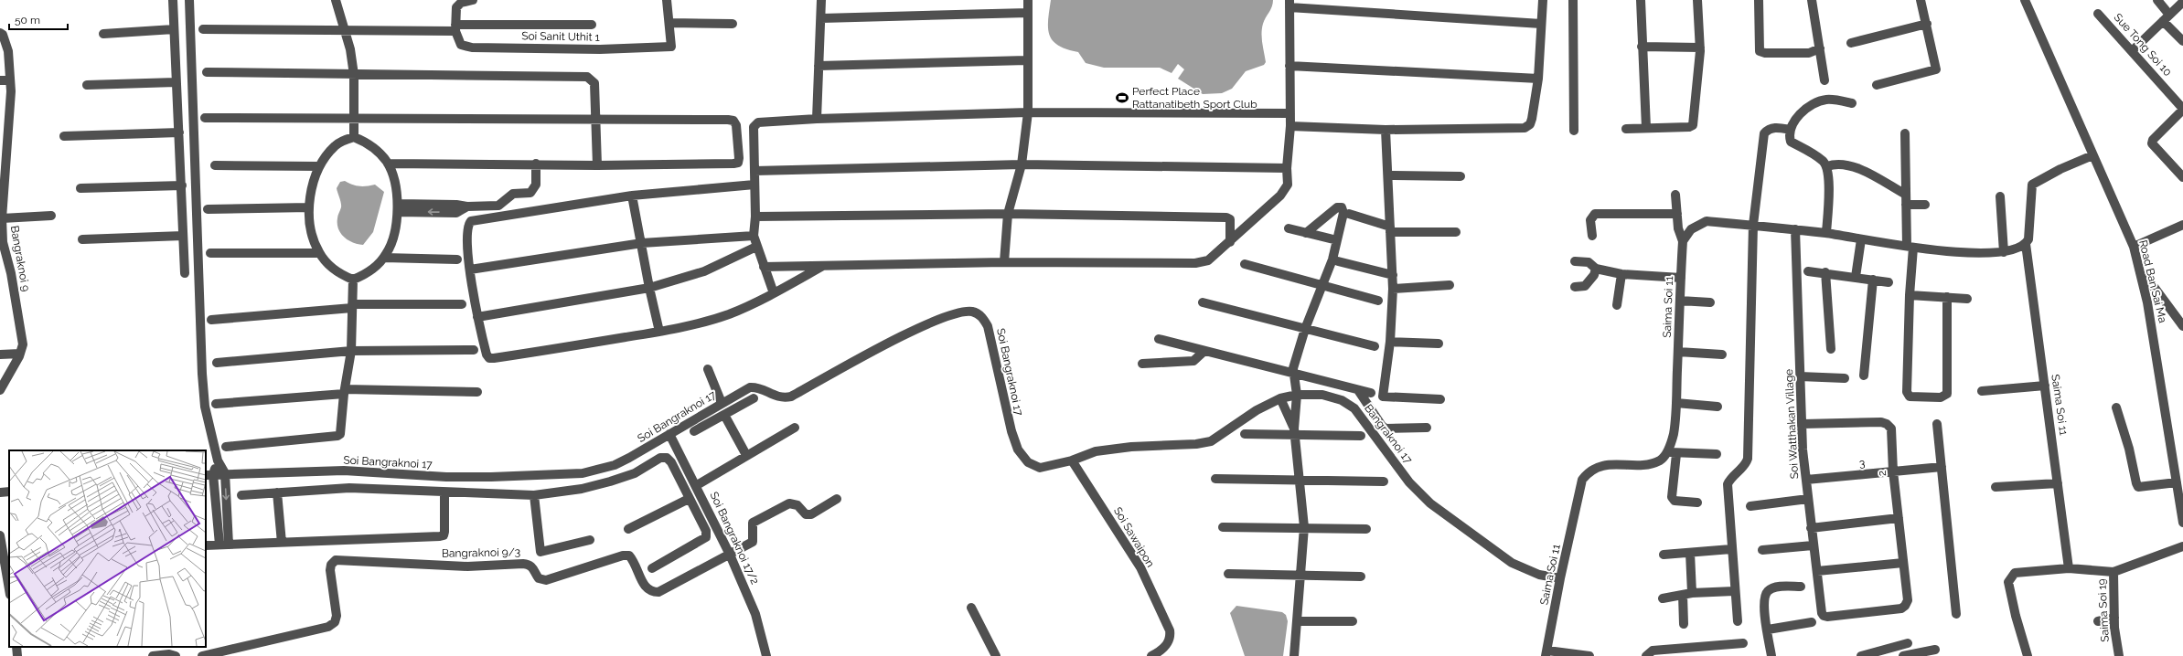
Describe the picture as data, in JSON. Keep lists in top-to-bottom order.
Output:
{
  "streets": {
    "street": [
      "Soi Sanit Uthit 1",
      "Sue Tong Soi 10",
      "Bangraknoi 9",
      "Road Ban Sai Ma",
      "Saima Soi 11",
      "Soi Bangraknoi 17",
      "Soi Watthakan Village",
      "Bangraknoi 17",
      "3",
      "2",
      "Soi Sawaipon",
      "Soi Bangraknoi 17/2",
      "Bangraknoi 9/3",
      "Saima Soi 19"
    ]
  },
  "crossings": [
    ["Road Ban Sai Ma", "Saima Soi 11"],
    ["Saima Soi 11", "Bangraknoi 17"],
    ["Soi Bangraknoi 17", "Bangraknoi 17"],
    ["Soi Bangraknoi 17", "Soi Sawaipon"],
    ["Soi Bangraknoi 17", "Soi Bangraknoi 17/2"],
    ["Soi Watthakan Village", "3"],
    ["Soi Watthakan Village", "2"],
    ["Bangraknoi 17", "Soi Sawaipon"],
    ["3", "2"],
    ["Soi Bangraknoi 17/2", "Bangraknoi 9/3"]
  ],
  "places": {
    "sports": ["Perfect Place Rattanatibeth Sport Club"]
  },
  "scale_bar": "50 m"
}
